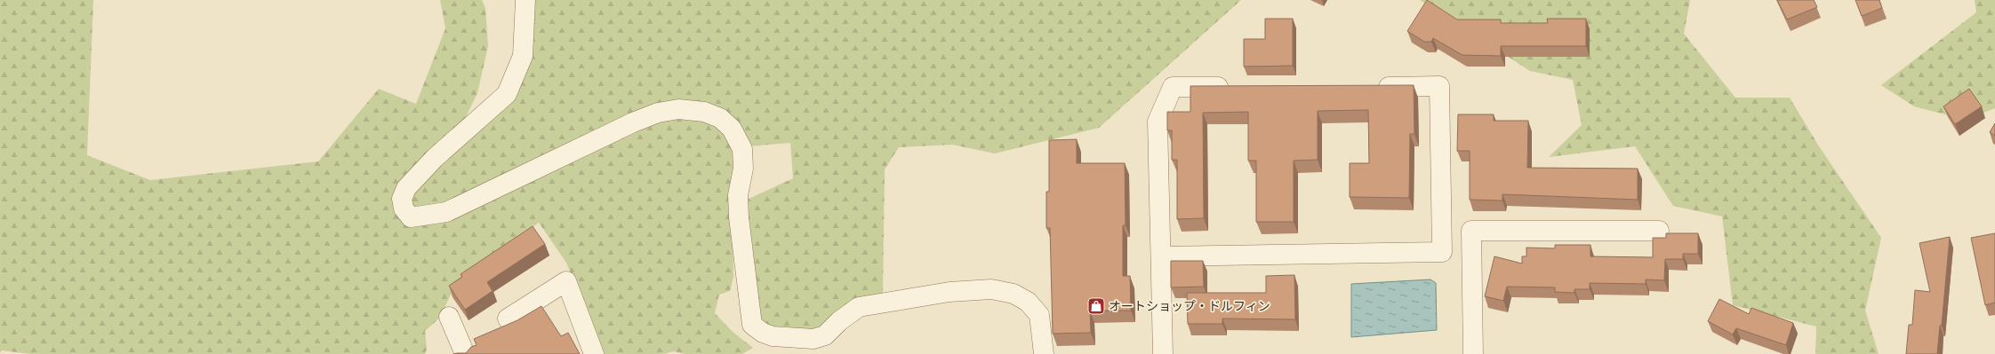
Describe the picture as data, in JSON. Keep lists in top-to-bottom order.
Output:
{
  "places": {
    "shop": ["オートショップ・ドルフィン"]
  }
}
